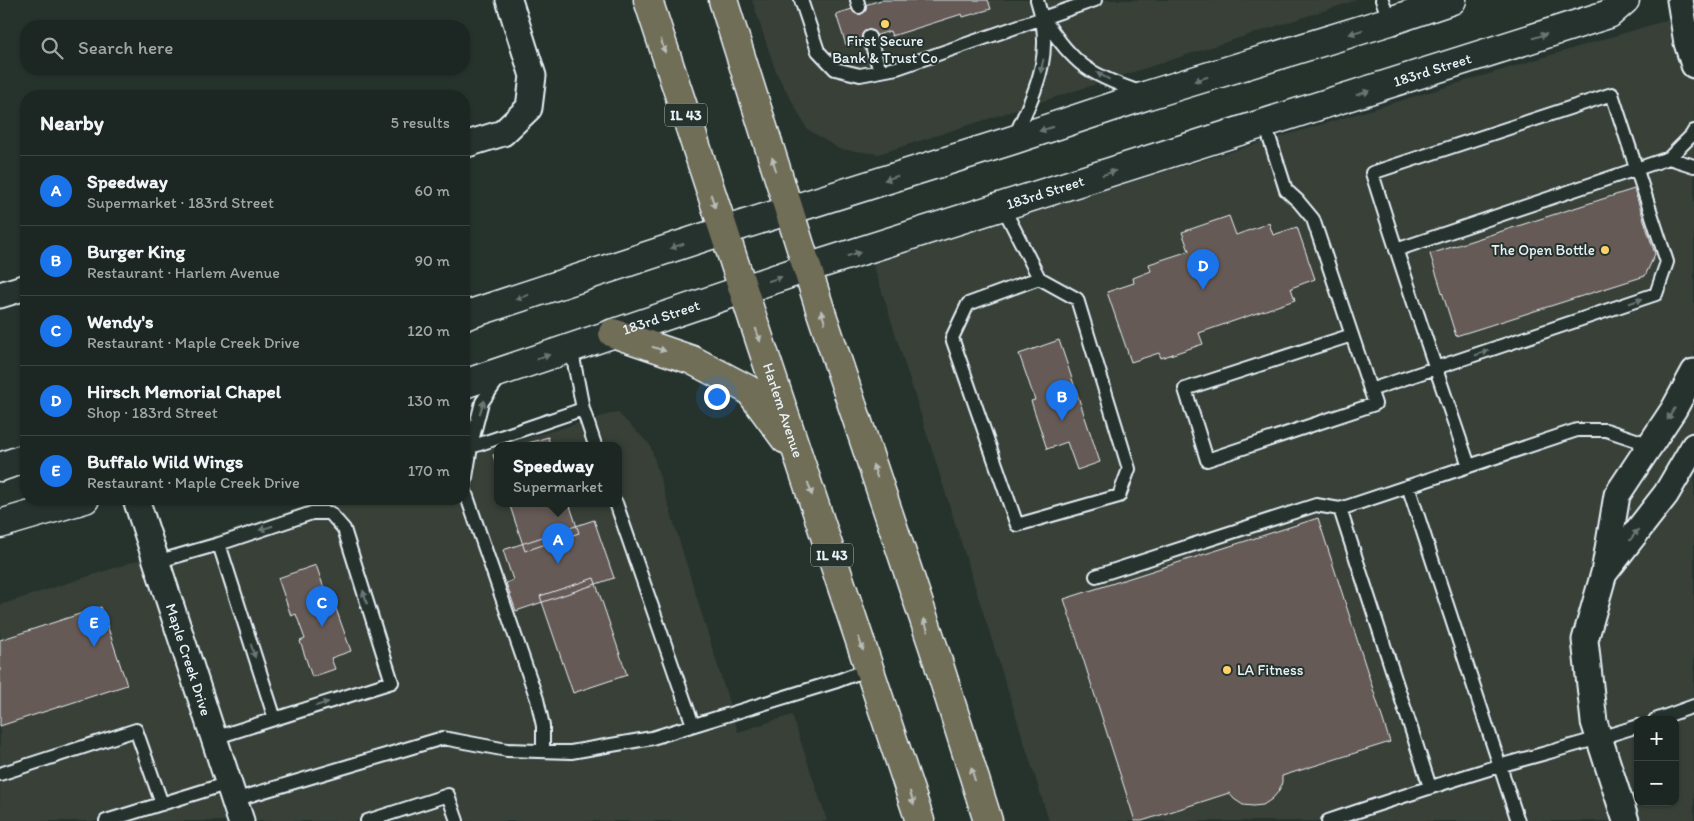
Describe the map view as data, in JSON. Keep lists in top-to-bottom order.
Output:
{
  "streets": {
    "main road": ["IL 43", "Harlem Avenue"],
    "street": ["183rd Street", "Maple Creek Drive"]
  },
  "crossings": [
    ["183rd Street", "Harlem Avenue"]
  ],
  "places": ["First Secure Bank & Trust Co", "The Open Bottle", "LA Fitness"],
  "page": {
    "search": "Search here",
    "heading": ["Nearby", "5 results"],
    "list": [
      {
        "mark": "A",
        "name": "Speedway",
        "note": "Supermarket · 183rd Street",
        "value": "60 m"
      },
      {
        "mark": "B",
        "name": "Burger King",
        "note": "Restaurant · Harlem Avenue",
        "value": "90 m"
      },
      {
        "mark": "C",
        "name": "Wendy's",
        "note": "Restaurant · Maple Creek Drive",
        "value": "120 m"
      },
      {
        "mark": "D",
        "name": "Hirsch Memorial Chapel",
        "note": "Shop · 183rd Street",
        "value": "130 m"
      },
      {
        "mark": "E",
        "name": "Buffalo Wild Wings",
        "note": "Restaurant · Maple Creek Drive",
        "value": "170 m"
      }
    ],
    "pins": [
      "D",
      "B",
      "A",
      "C",
      "E"
    ],
    "popup": ["Speedway", "Supermarket"],
    "map_buttons": ["+", "−"]
  }
}
